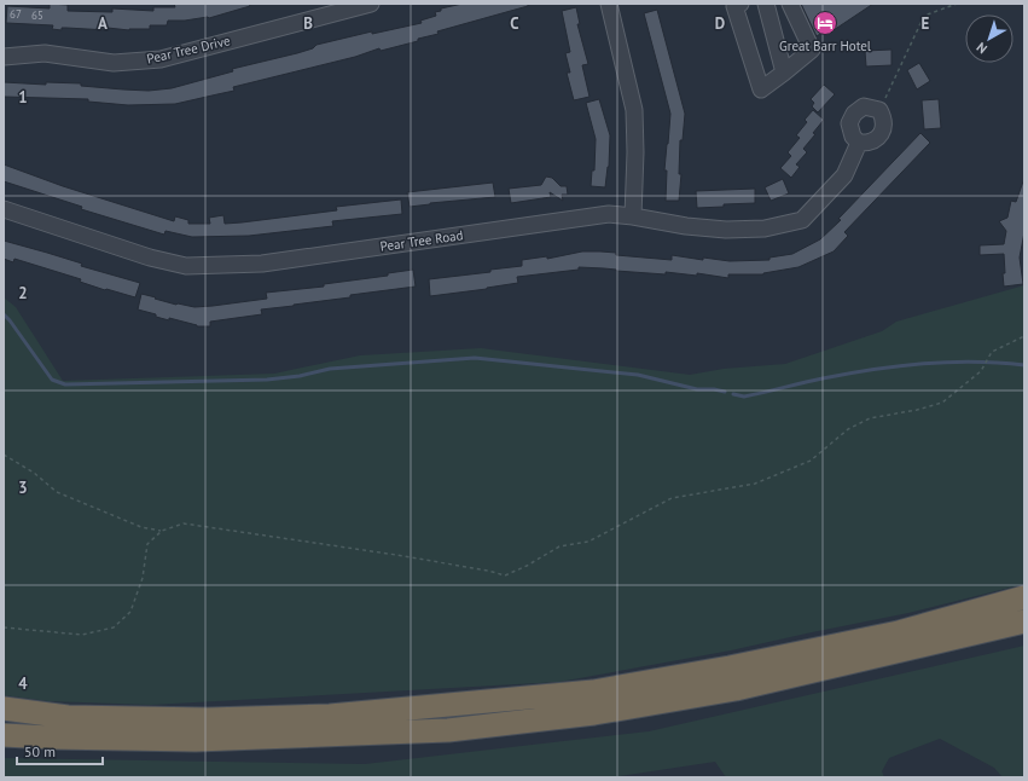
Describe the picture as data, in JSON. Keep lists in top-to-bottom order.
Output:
{
  "streets": {
    "street": ["Pear Tree Drive", "Pear Tree Road"]
  },
  "places": {
    "hotel": ["Great Barr Hotel"]
  },
  "house_numbers": ["67", "65"],
  "scale_bar": "50 m",
  "north": "bottom left",
  "grid": {
    "columns": [
      "A",
      "B",
      "C",
      "D",
      "E"
    ],
    "rows": [
      "1",
      "2",
      "3",
      "4"
    ]
  }
}
